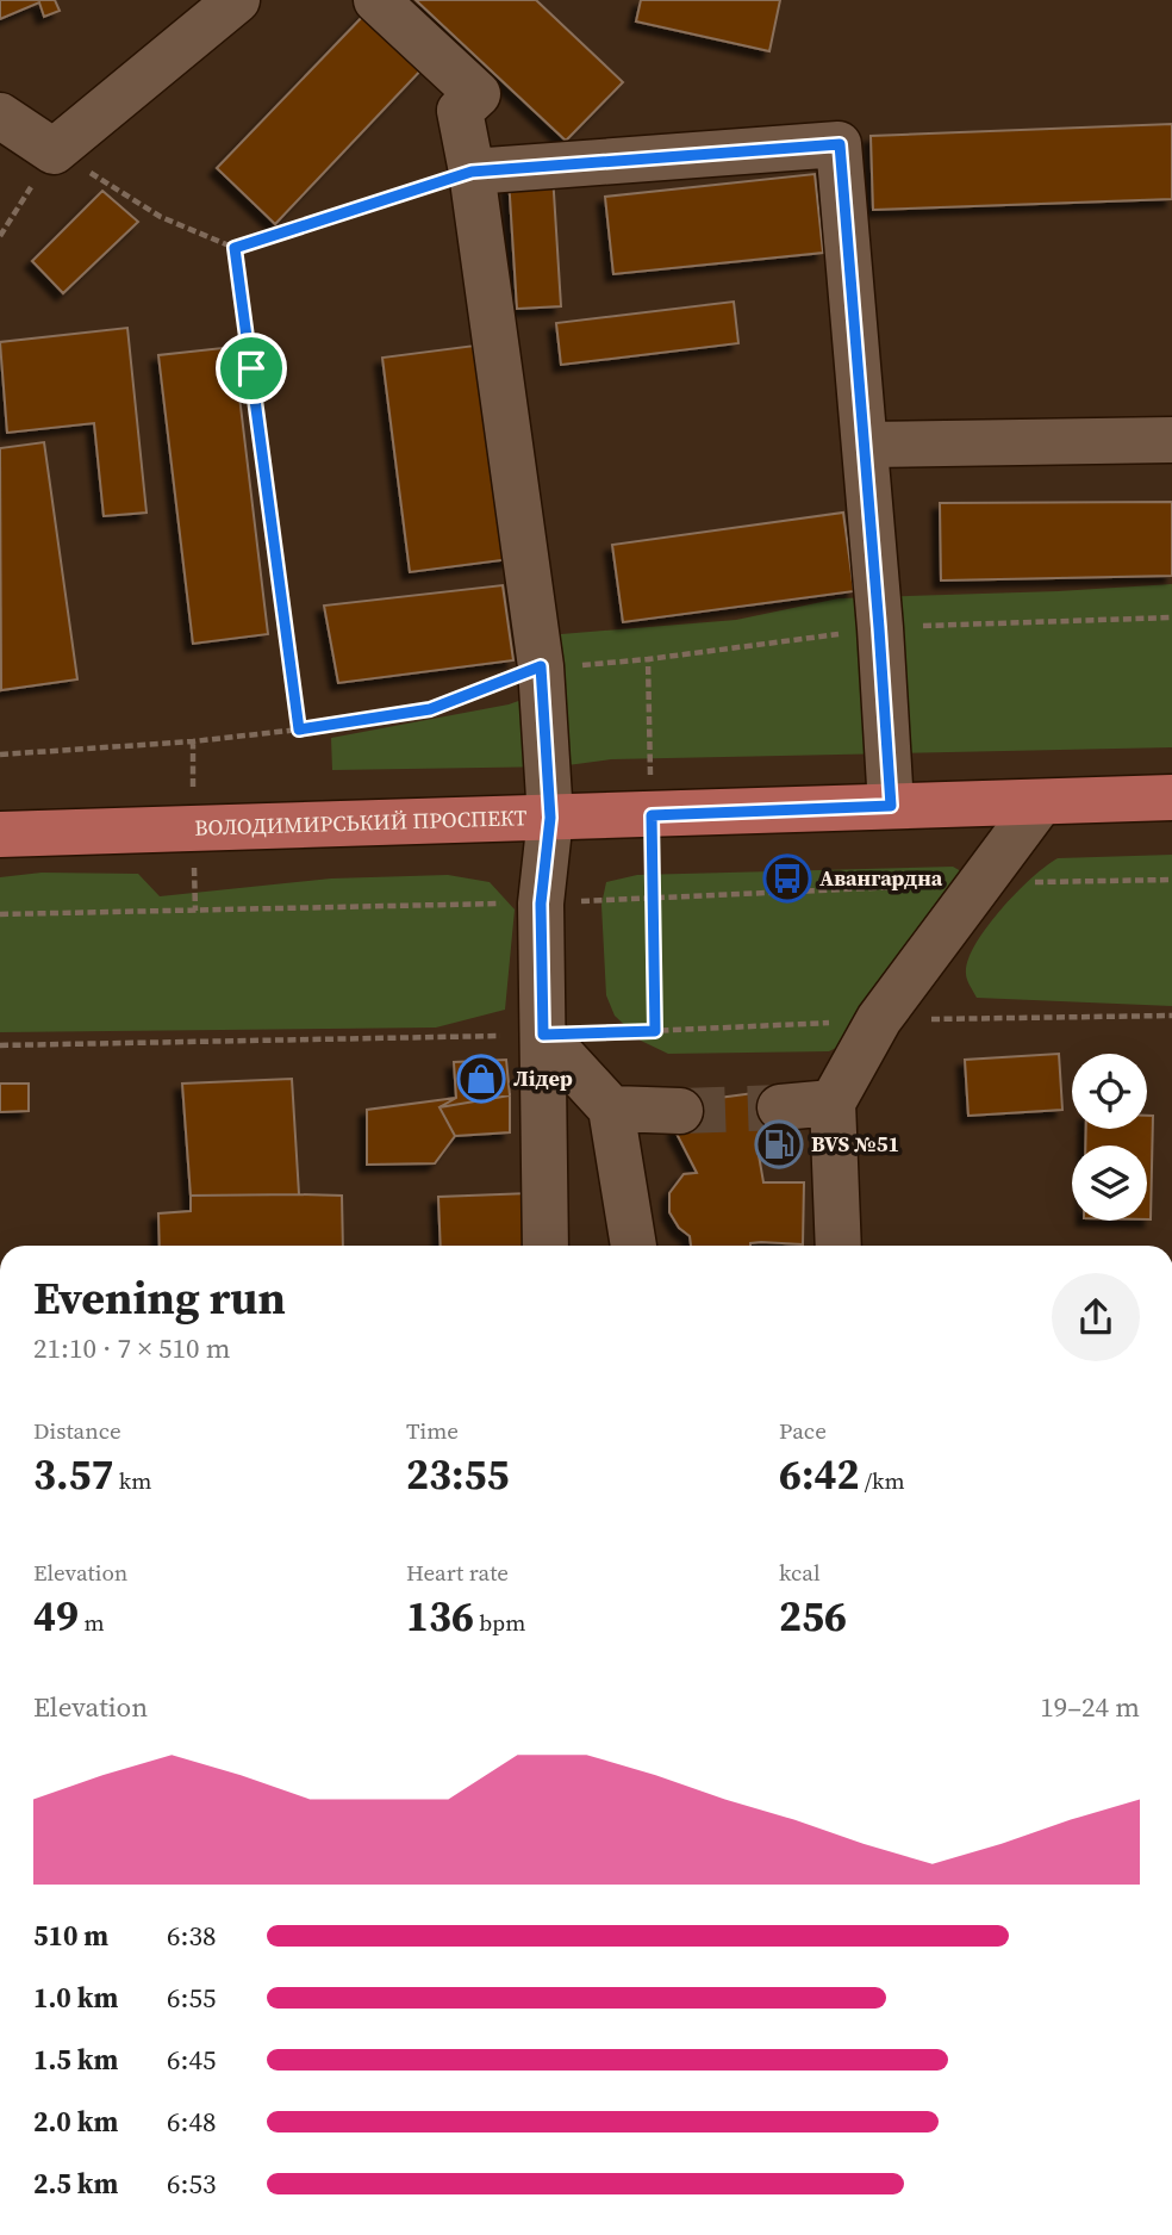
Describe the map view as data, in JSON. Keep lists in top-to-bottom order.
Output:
{
  "streets": {
    "main road": ["ВОЛОДИМИРСЬКИЙ ПРОСПЕКТ"]
  },
  "places": {
    "bus stop": ["Авангардна"],
    "shop": ["Лідер"],
    "fuel station": ["BVS №51"]
  },
  "page": {
    "heading": ["Evening run", "21:10 · 7 × 510 m"],
    "stats": [
      ["Distance", "3.57 km"],
      ["Time", "23:55"],
      ["Pace", "6:42 /km"],
      ["Elevation", "49 m"],
      ["Heart rate", "136 bpm"],
      ["kcal", "256"]
    ],
    "chart": ["Elevation", "19–24 m"],
    "list": [
      {
        "name": "510 m",
        "note": "6:38"
      },
      {
        "name": "1.0 km",
        "note": "6:55"
      },
      {
        "name": "1.5 km",
        "note": "6:45"
      },
      {
        "name": "2.0 km",
        "note": "6:48"
      },
      {
        "name": "2.5 km",
        "note": "6:53"
      }
    ]
  }
}
